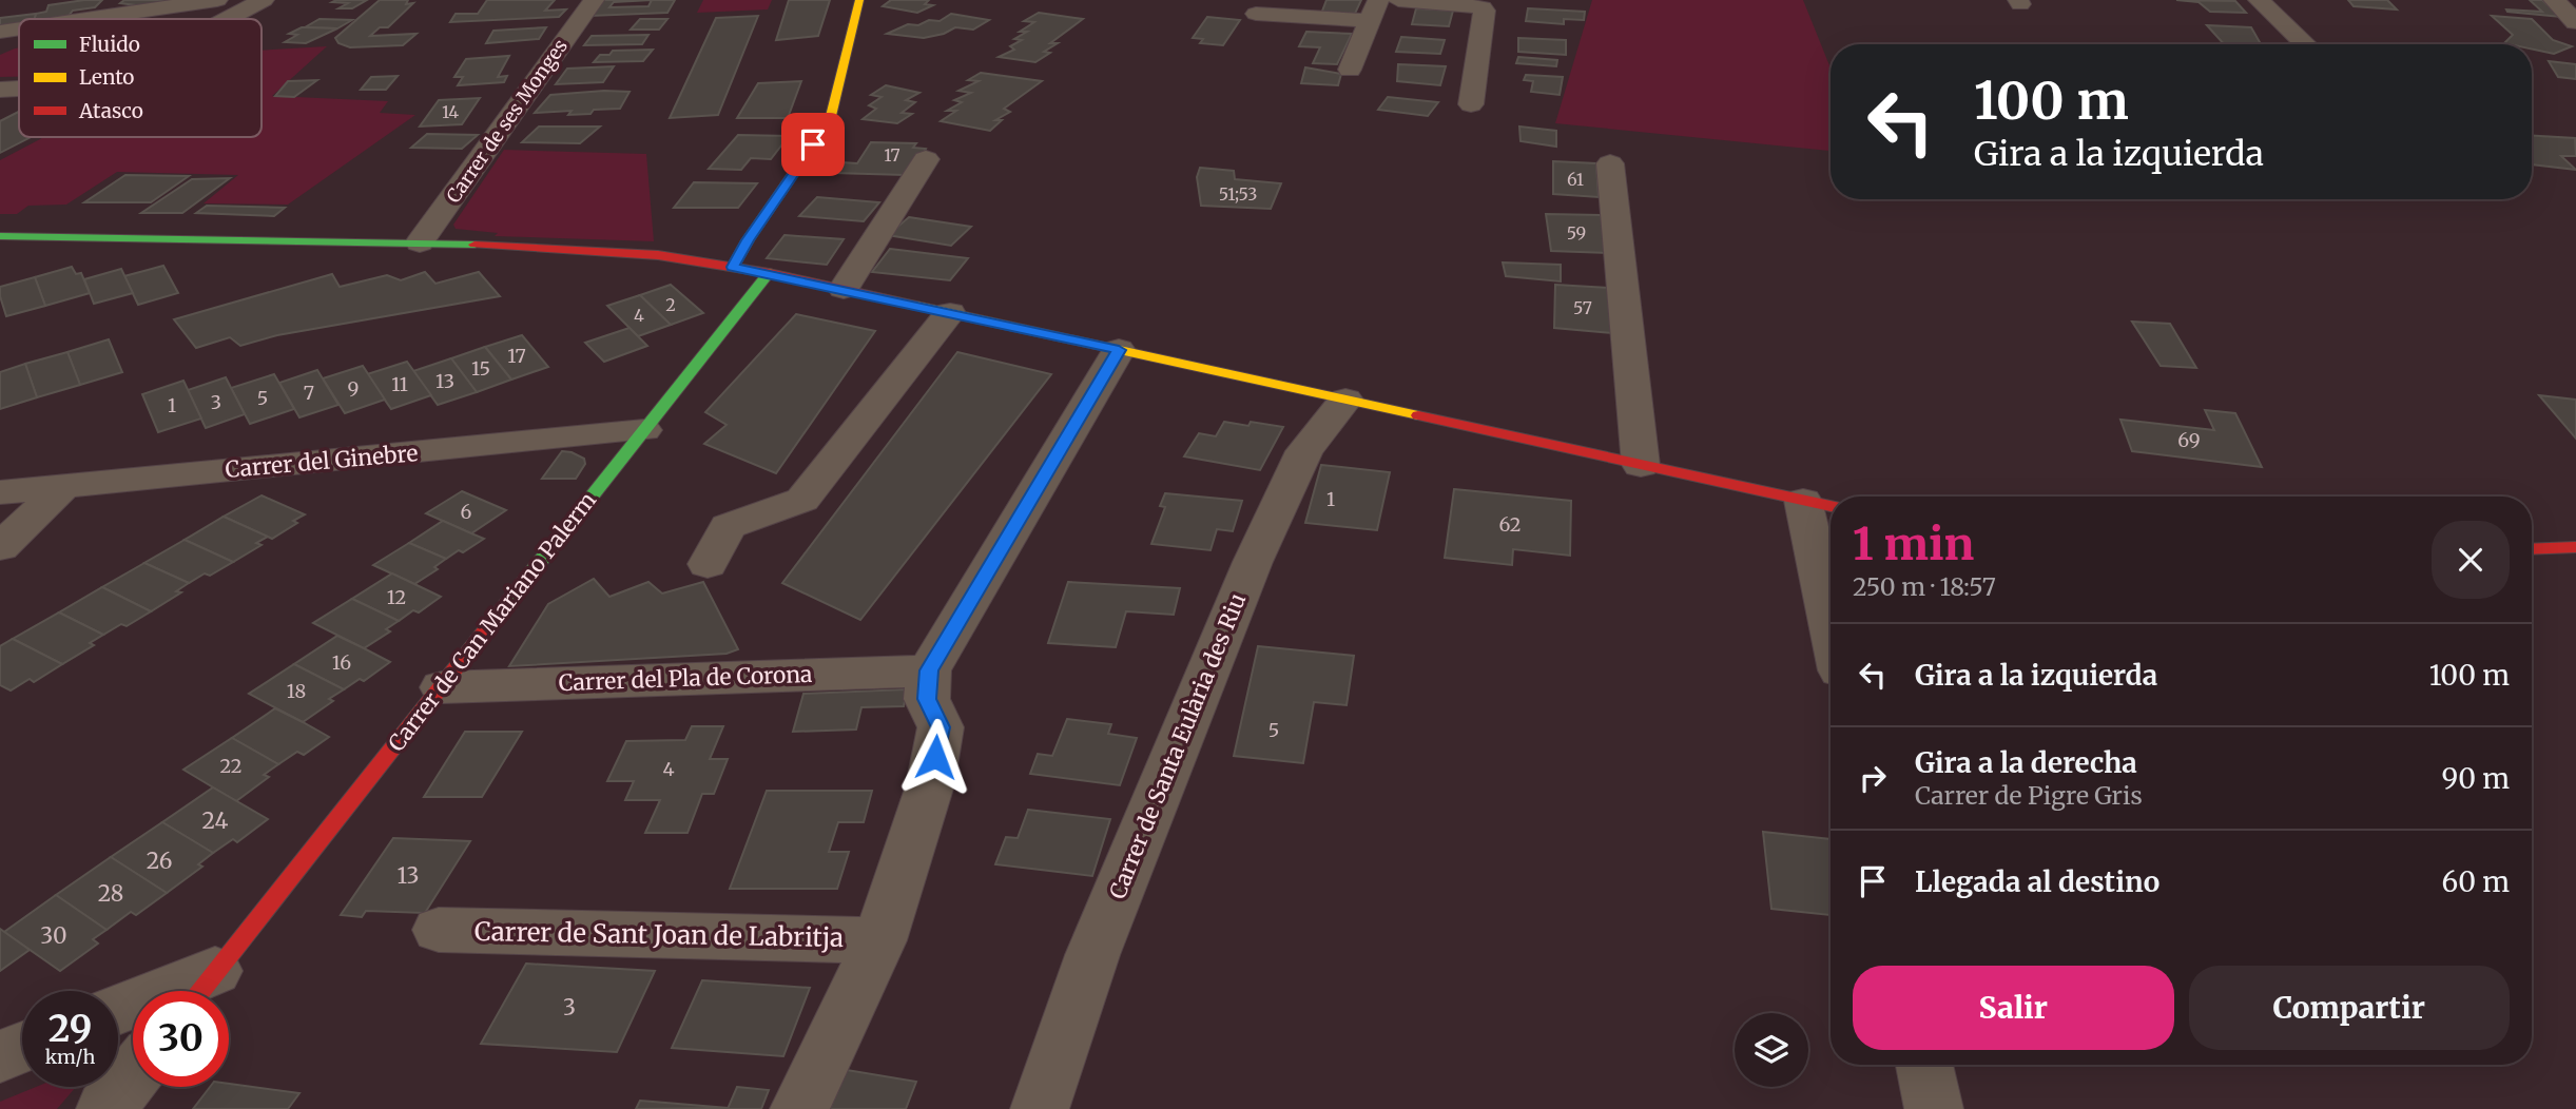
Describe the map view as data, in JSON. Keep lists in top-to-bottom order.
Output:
{
  "streets": {
    "street": [
      "Carrer de ses Monges",
      "Carrer del Ginebre",
      "Carrer de Can Mariano Palerm",
      "Carrer del Pla de Corona",
      "Carrer de Santa Eulària des Riu",
      "Carrer de Sant Joan de Labritja"
    ]
  },
  "crossings": [
    ["Carrer del Ginebre", "Carrer de Can Mariano Palerm"],
    ["Carrer de Can Mariano Palerm", "Carrer del Pla de Corona"]
  ],
  "house_numbers": [
    "14",
    "17",
    "61",
    "51;53",
    "59",
    "2",
    "57",
    "4",
    "17",
    "15",
    "13",
    "11",
    "9",
    "7",
    "5",
    "3",
    "1",
    "69",
    "1",
    "6",
    "62",
    "12",
    "16",
    "18",
    "5",
    "22",
    "4",
    "24",
    "26",
    "13",
    "28",
    "30",
    "3"
  ],
  "legend": ["Fluido", "Lento", "Atasco"],
  "page": {
    "turn": ["100 m", "Gira a la izquierda"],
    "heading": ["1 min", "250 m · 18:57"],
    "list": [
      {
        "name": "Gira a la izquierda",
        "value": "100 m"
      },
      {
        "name": "Gira a la derecha",
        "note": "Carrer de Pigre Gris",
        "value": "90 m"
      },
      {
        "name": "Llegada al destino",
        "value": "60 m"
      }
    ],
    "buttons": ["Salir", "Compartir"],
    "speed": "29 km/h",
    "limit": "30"
  }
}
